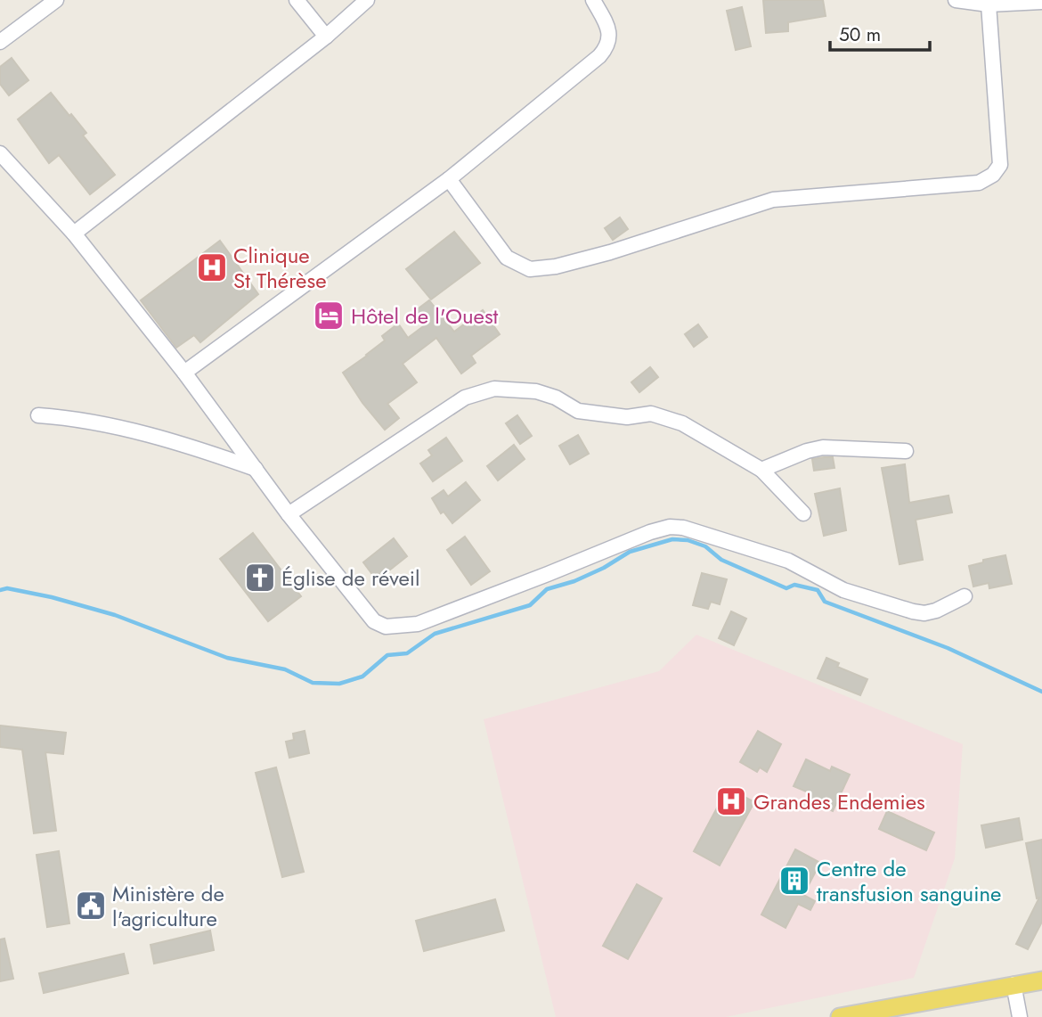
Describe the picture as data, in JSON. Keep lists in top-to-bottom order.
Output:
{
  "places": {
    "hospital": ["Clinique St Thérèse", "Grandes Endemies"],
    "hotel": ["Hôtel de l'Ouest"],
    "church": ["Église de réveil"],
    "building": ["Centre de transfusion sanguine"],
    "public building": ["Ministère de l'agriculture"]
  },
  "scale_bar": "50 m"
}
